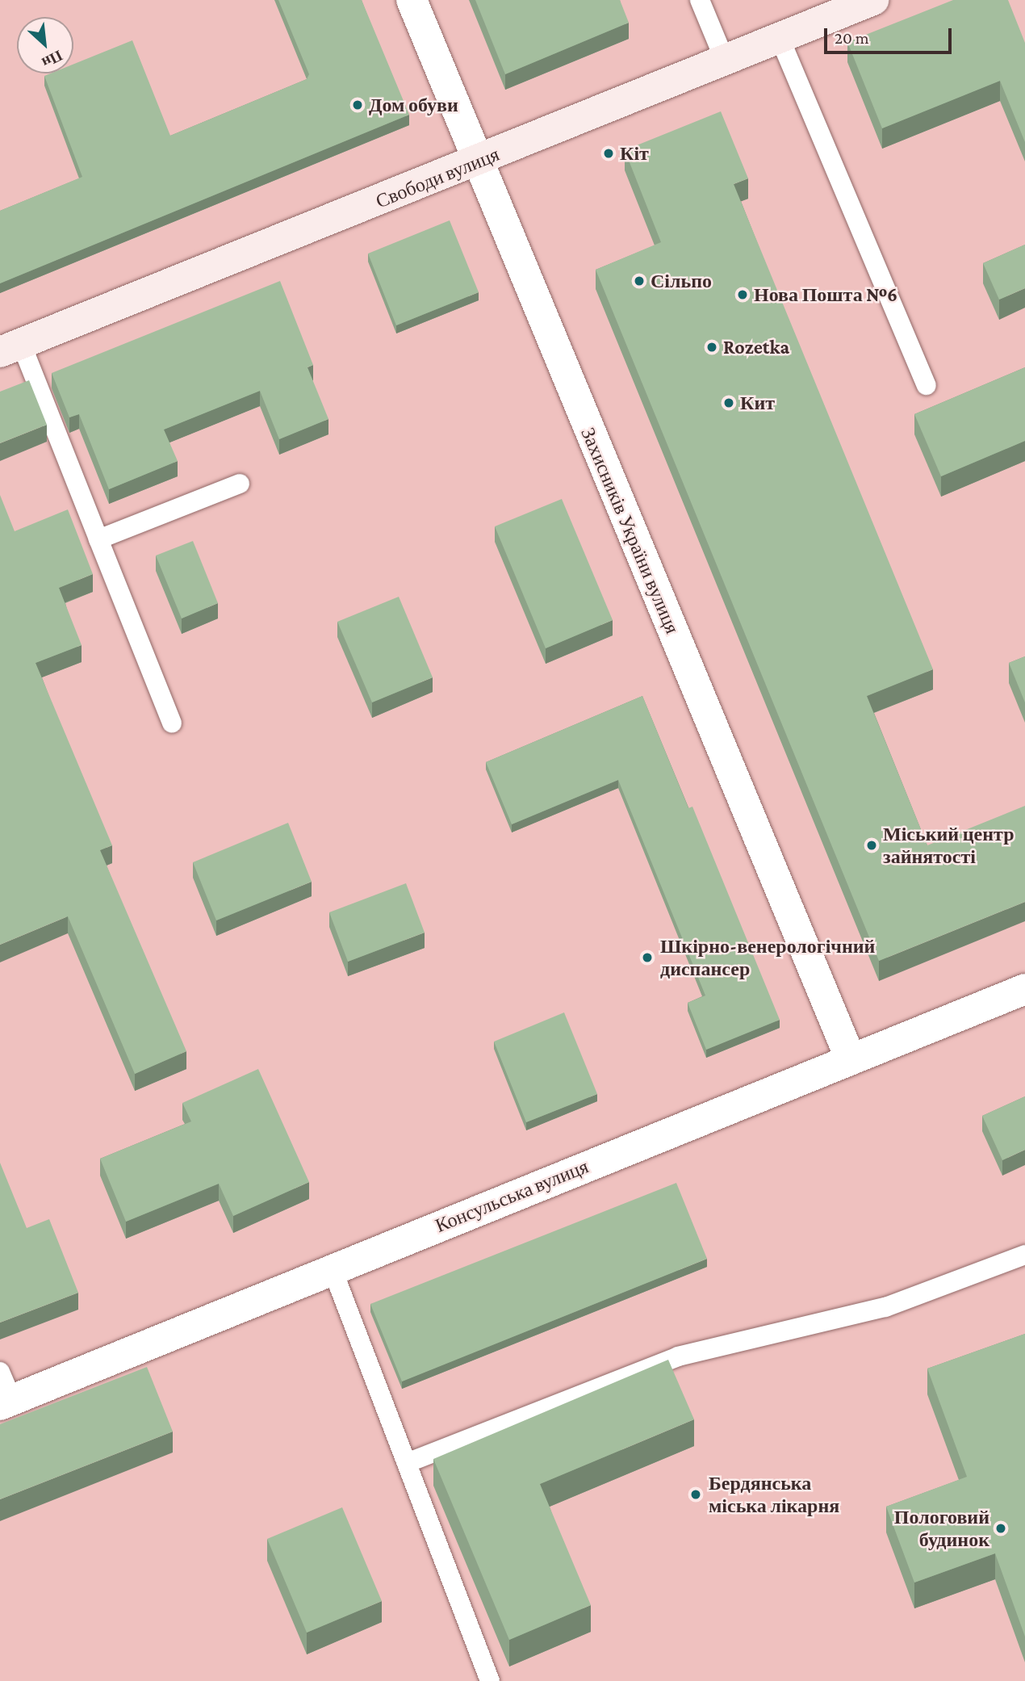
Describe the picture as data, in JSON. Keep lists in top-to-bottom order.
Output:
{
  "streets": {
    "main road": ["Свободи вулиця"],
    "street": ["Захисників України вулиця", "Консульська вулиця"]
  },
  "crossings": [
    ["Свободи вулиця", "Захисників України вулиця"],
    ["Захисників України вулиця", "Консульська вулиця"]
  ],
  "places": [
    "Дом обуви",
    "Кіт",
    "Сільпо",
    "Нова Пошта №6",
    "Rozetka",
    "Кит",
    "Міський центр зайнятості",
    "Шкірно-венерологічний диспансер",
    "Бердянська міська лікарня",
    "Пологовий будинок"
  ],
  "scale_bar": "20 m",
  "north": "bottom right"
}
